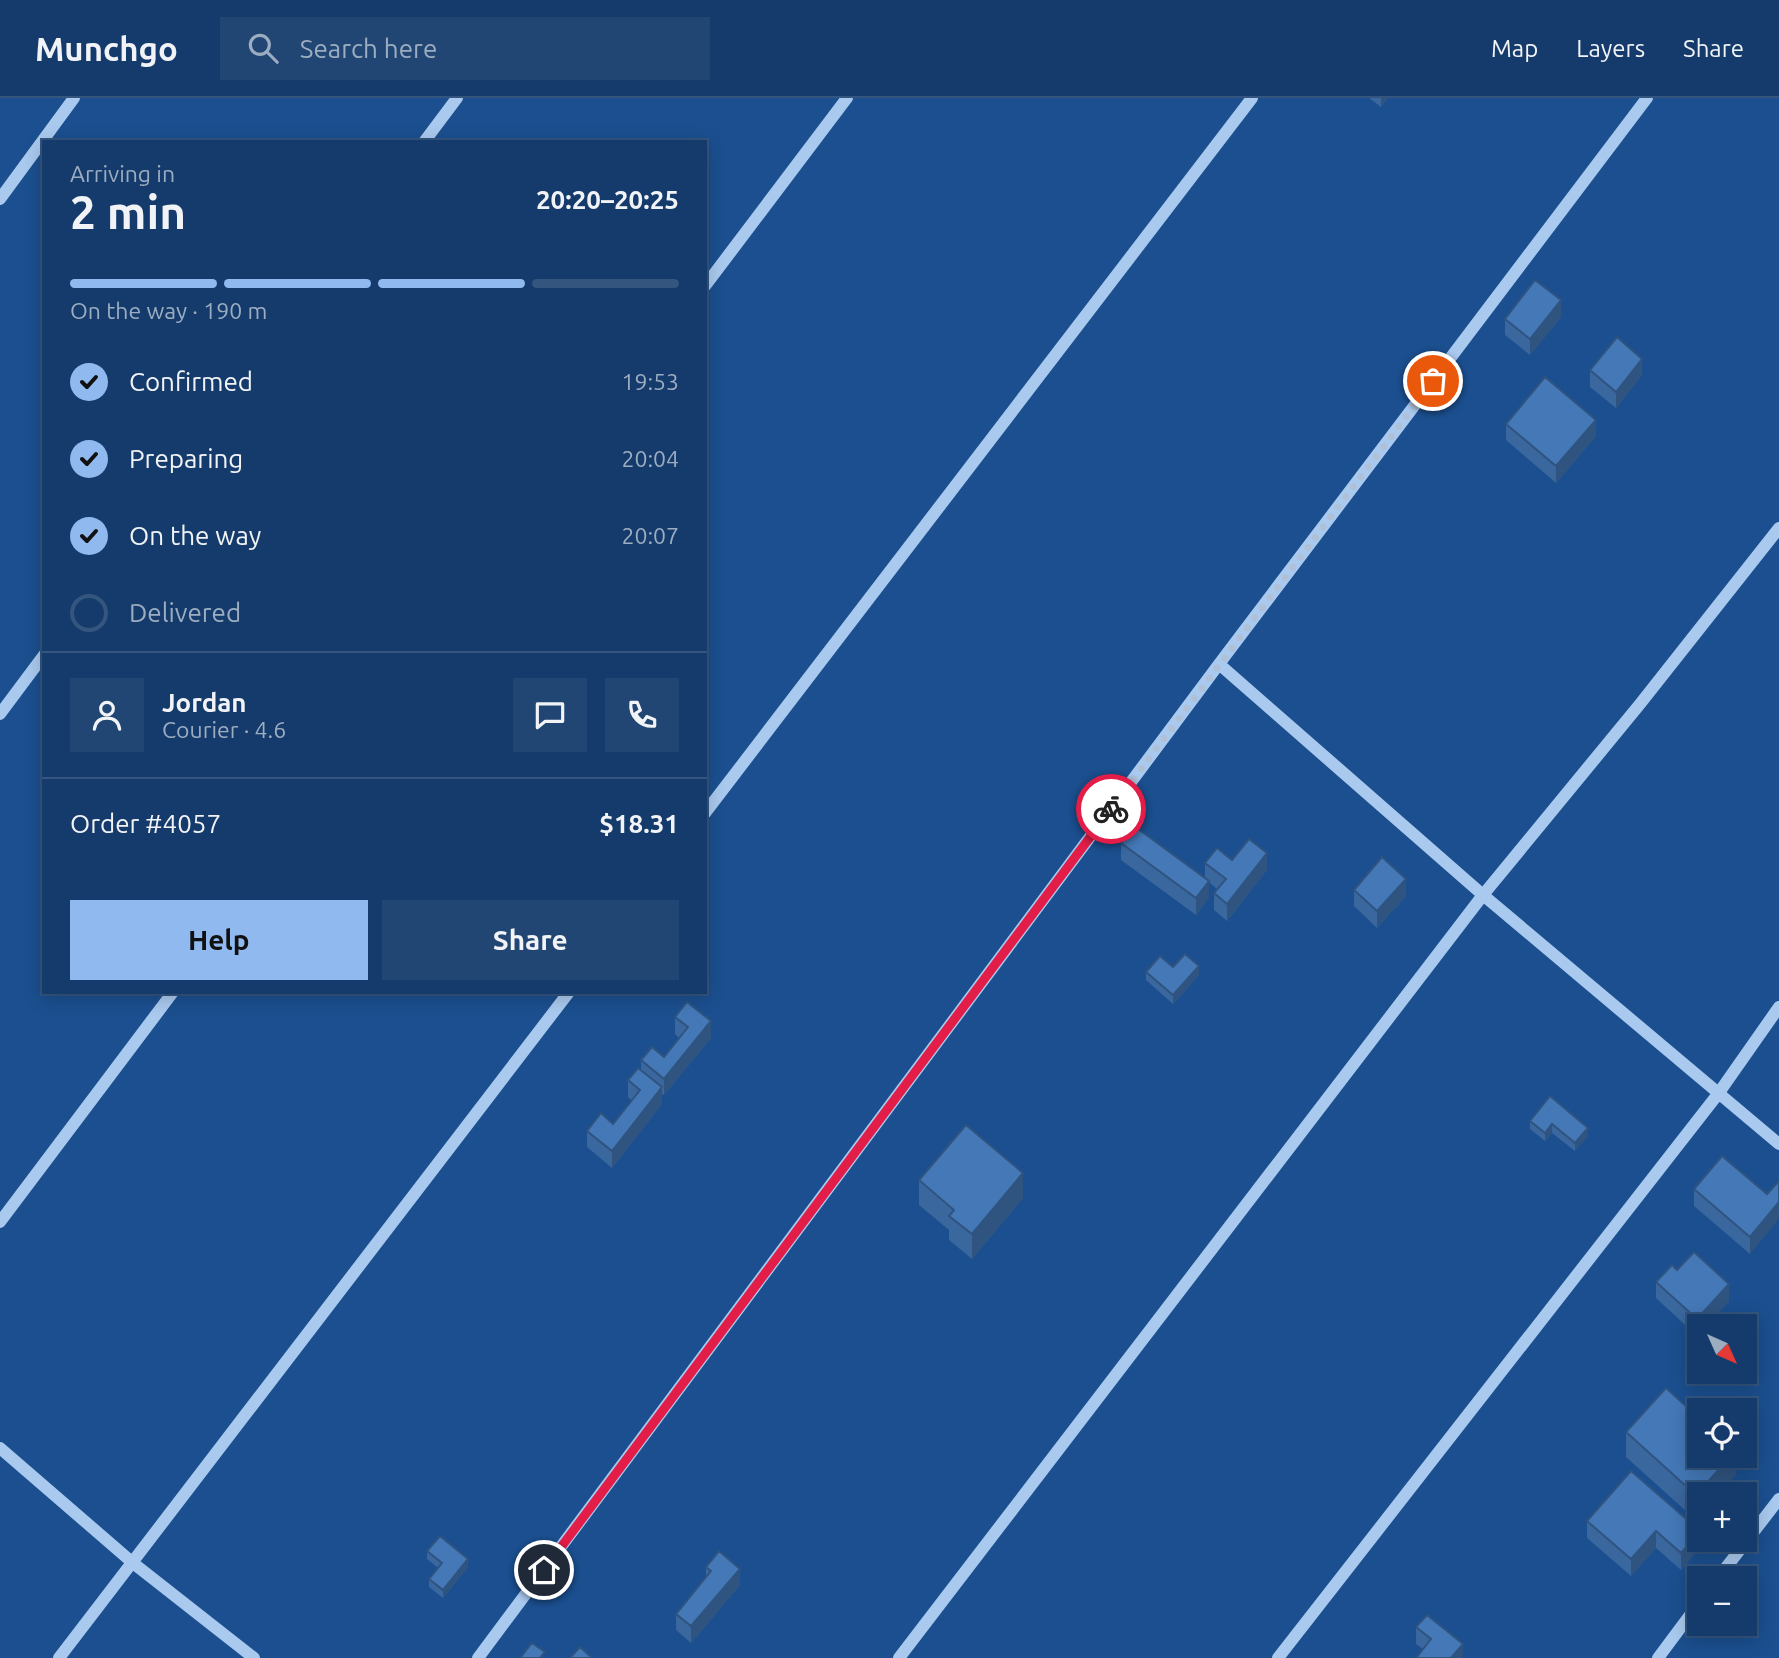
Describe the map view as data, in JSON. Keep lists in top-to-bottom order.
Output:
{
  "north": "bottom right",
  "page": {
    "header": "Munchgo",
    "search": "Search here",
    "nav": ["Map", "Layers", "Share"],
    "heading": ["2 min", "Arriving in", "20:20–20:25"],
    "panel": [
      "Jordan",
      "Courier · 4.6",
      "Order #4057",
      "$18.31"
    ],
    "bar": "On the way · 190 m",
    "list": [
      ["Confirmed", "19:53"],
      ["Preparing", "20:04"],
      ["On the way", "20:07"],
      "Delivered"
    ],
    "buttons": ["Help", "Share"],
    "map_buttons": ["+", "−"]
  }
}
